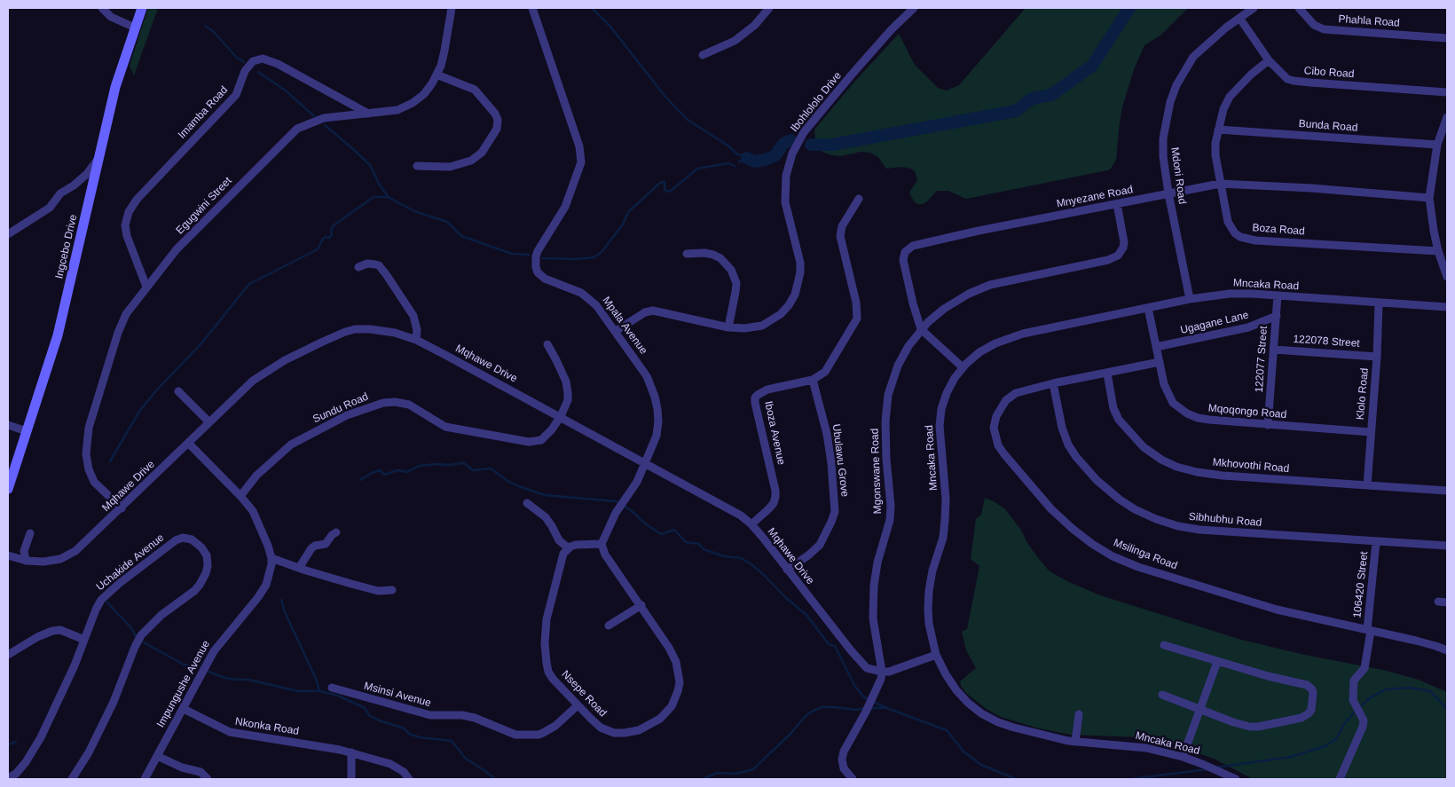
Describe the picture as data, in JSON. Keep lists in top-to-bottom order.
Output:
{
  "streets": {
    "main road": ["Ingcebo Drive"],
    "street": [
      "Phahla Road",
      "Cibo Road",
      "Ibohlololo Drive",
      "Imamba Road",
      "Bunda Road",
      "Mdoni Road",
      "Mnyezane Road",
      "Egugwini Street",
      "Boza Road",
      "Mncaka Road",
      "Ugagane Lane",
      "Mpala Avenue",
      "122078 Street",
      "122077 Street",
      "Mqhawe Drive",
      "Klolo Road",
      "Sundu Road",
      "Mqoqongo Road",
      "Iboza Avenue",
      "Ubulawu Grove",
      "Mkhovothi Road",
      "Mgonswane Road",
      "Sibhubhu Road",
      "Msilinga Road",
      "Uchakide Avenue",
      "106420 Street",
      "Impungushe Avenue",
      "Nsepe Road",
      "Msinsi Avenue",
      "Nkonka Road"
    ]
  },
  "crossings": [
    ["Cibo Road", "Mdoni Road"],
    ["Cibo Road", "Boza Road"],
    ["Ibohlololo Drive", "Mpala Avenue"],
    ["Imamba Road", "Egugwini Street"],
    ["Bunda Road", "Boza Road"],
    ["Mdoni Road", "Mnyezane Road"],
    ["Mdoni Road", "Mncaka Road"],
    ["Mnyezane Road", "Boza Road"],
    ["Mnyezane Road", "Mgonswane Road"],
    ["Egugwini Street", "Mqhawe Drive"],
    ["Mncaka Road", "122077 Street"],
    ["Mncaka Road", "Klolo Road"],
    ["Mncaka Road", "Mqoqongo Road"],
    ["Ugagane Lane", "122077 Street"],
    ["Ugagane Lane", "Mqoqongo Road"],
    ["Mpala Avenue", "Mqhawe Drive"],
    ["122078 Street", "122077 Street"],
    ["122078 Street", "Klolo Road"],
    ["122077 Street", "Mqoqongo Road"],
    ["Mqhawe Drive", "Sundu Road"],
    ["Mqhawe Drive", "Iboza Avenue"],
    ["Mqhawe Drive", "Ubulawu Grove"],
    ["Mqhawe Drive", "Mgonswane Road"],
    ["Klolo Road", "Mqoqongo Road"],
    ["Klolo Road", "Mkhovothi Road"],
    ["Mqoqongo Road", "Msilinga Road"],
    ["Iboza Avenue", "Ubulawu Grove"],
    ["Mkhovothi Road", "Msilinga Road"],
    ["Sibhubhu Road", "Msilinga Road"],
    ["Sibhubhu Road", "106420 Street"],
    ["Msilinga Road", "106420 Street"],
    ["Impungushe Avenue", "Nkonka Road"],
    ["Nsepe Road", "Msinsi Avenue"]
  ]
}
